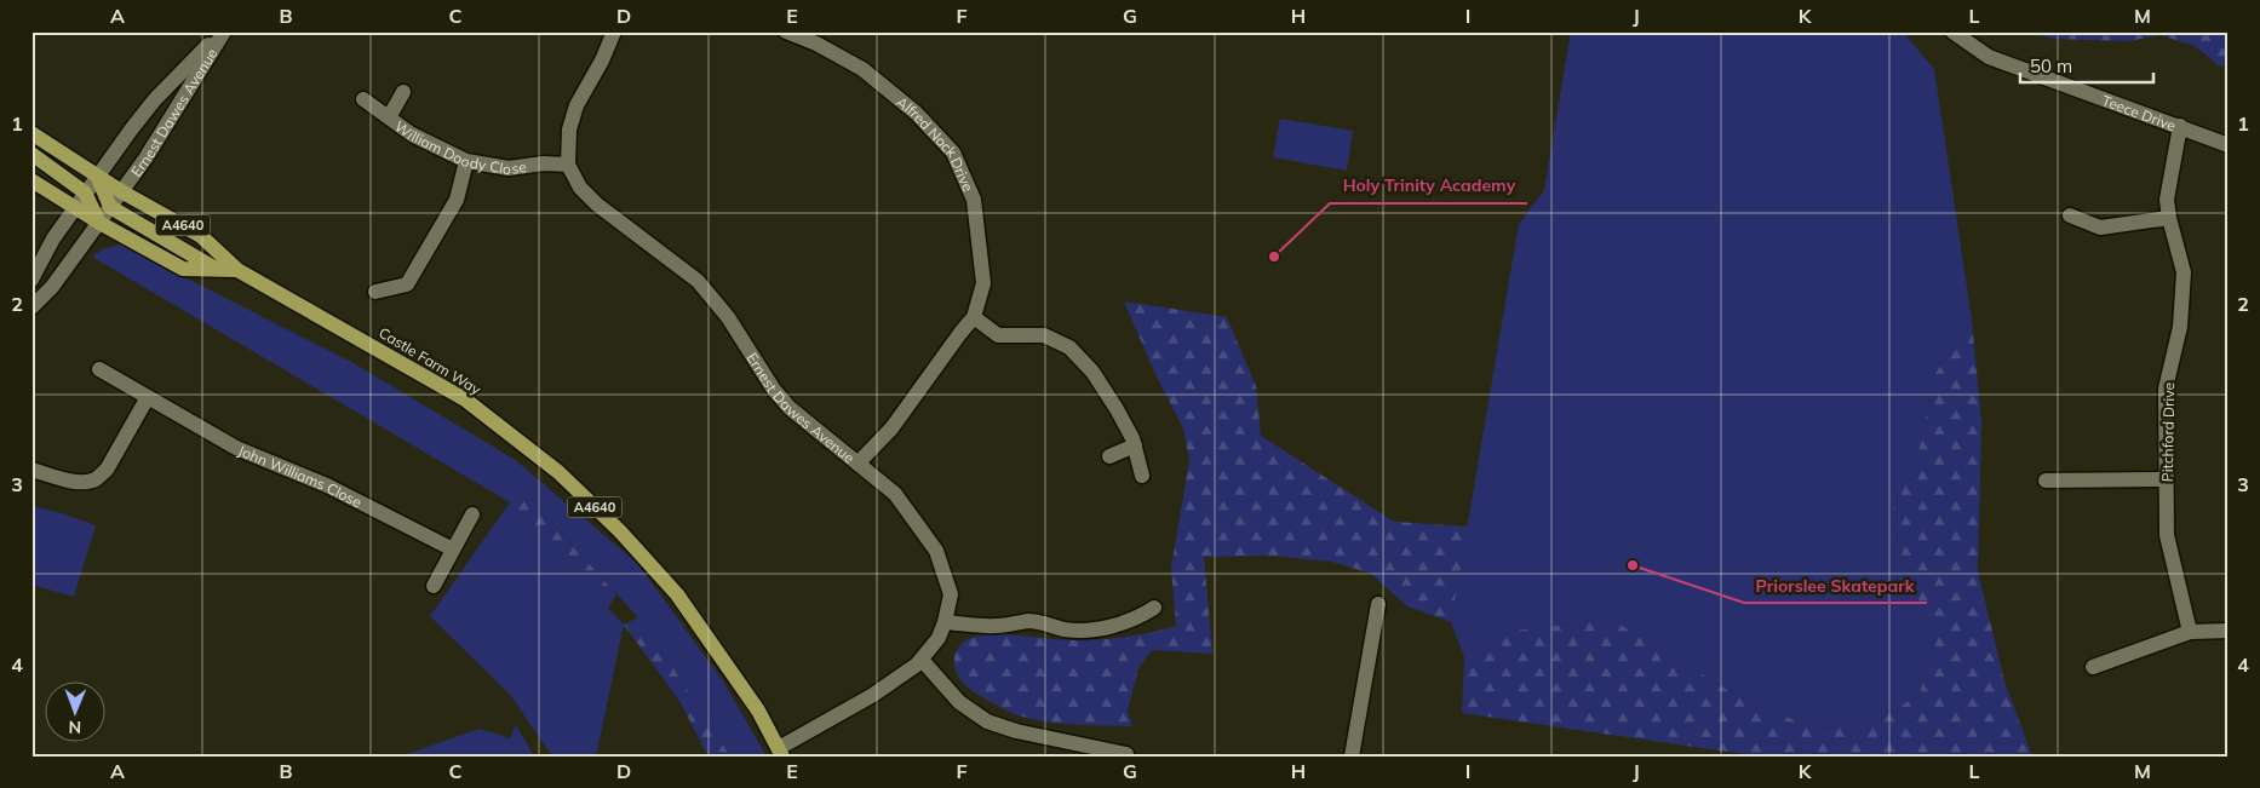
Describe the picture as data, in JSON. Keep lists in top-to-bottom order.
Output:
{
  "streets": {
    "main road": ["A4640", "Castle Farm Way"],
    "street": [
      "Ernest Dawes Avenue",
      "Teece Drive",
      "William Doody Close",
      "Alfred Nock Drive",
      "Pitchford Drive",
      "John Williams Close"
    ]
  },
  "crossings": [
    ["Ernest Dawes Avenue", "William Doody Close"],
    ["Ernest Dawes Avenue", "Alfred Nock Drive"],
    ["Ernest Dawes Avenue", "Castle Farm Way"],
    ["Teece Drive", "Pitchford Drive"]
  ],
  "places": ["Holy Trinity Academy", "Priorslee Skatepark"],
  "scale_bar": "50 m",
  "north": "bottom",
  "grid": {
    "columns": [
      "A",
      "B",
      "C",
      "D",
      "E",
      "F",
      "G",
      "H",
      "I",
      "J",
      "K",
      "L",
      "M"
    ],
    "rows": [
      "1",
      "2",
      "3",
      "4"
    ]
  }
}
